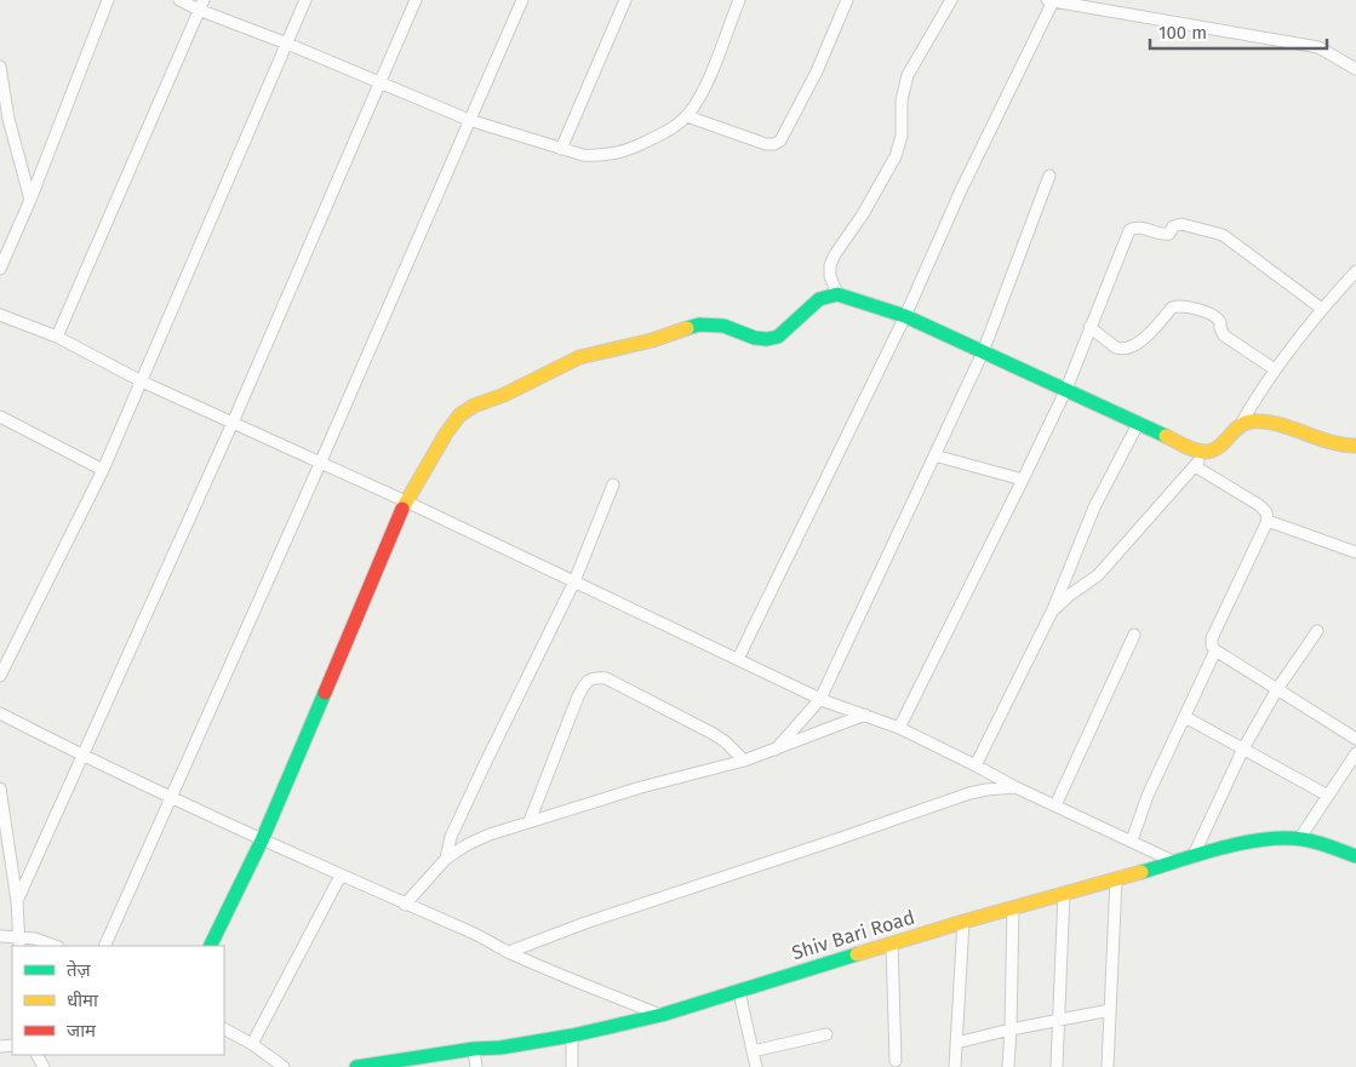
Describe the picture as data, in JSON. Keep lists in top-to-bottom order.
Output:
{
  "streets": {
    "street": ["Shiv Bari Road"]
  },
  "legend": ["तेज़", "धीमा", "जाम"],
  "scale_bar": "100 m"
}
